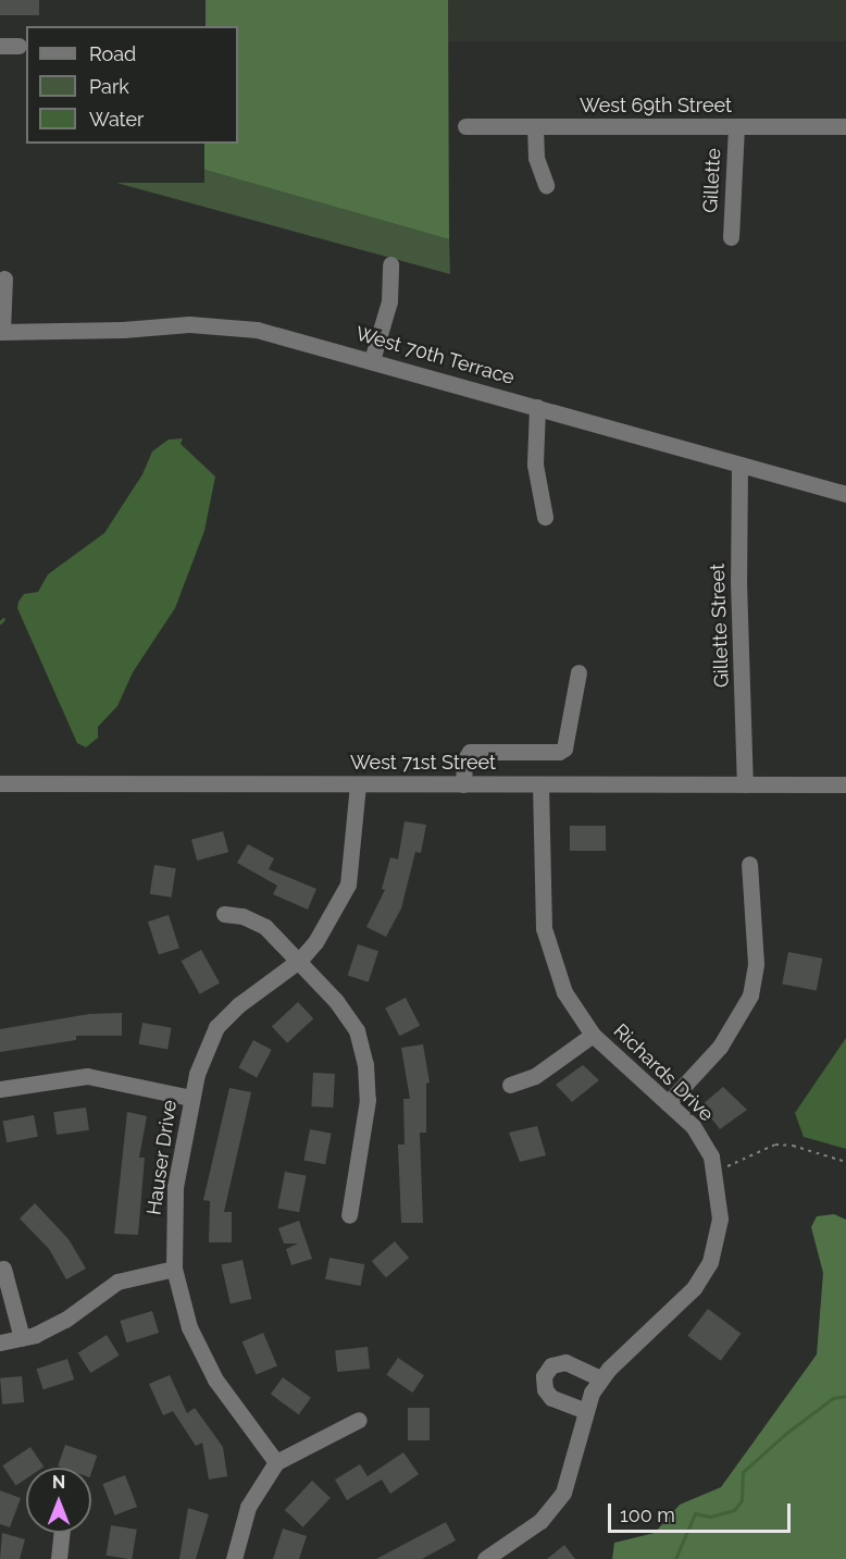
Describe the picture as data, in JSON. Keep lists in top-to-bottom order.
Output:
{
  "streets": {
    "street": [
      "West 69th Street",
      "Gillette",
      "West 70th Terrace",
      "Gillette Street",
      "West 71st Street",
      "Richards Drive",
      "Hauser Drive"
    ]
  },
  "crossings": [
    ["West 69th Street", "Gillette"],
    ["West 70th Terrace", "Gillette Street"],
    ["Gillette Street", "West 71st Street"],
    ["West 71st Street", "Richards Drive"],
    ["West 71st Street", "Hauser Drive"]
  ],
  "legend": ["Road", "Park", "Water"],
  "scale_bar": "100 m",
  "north": "top"
}
